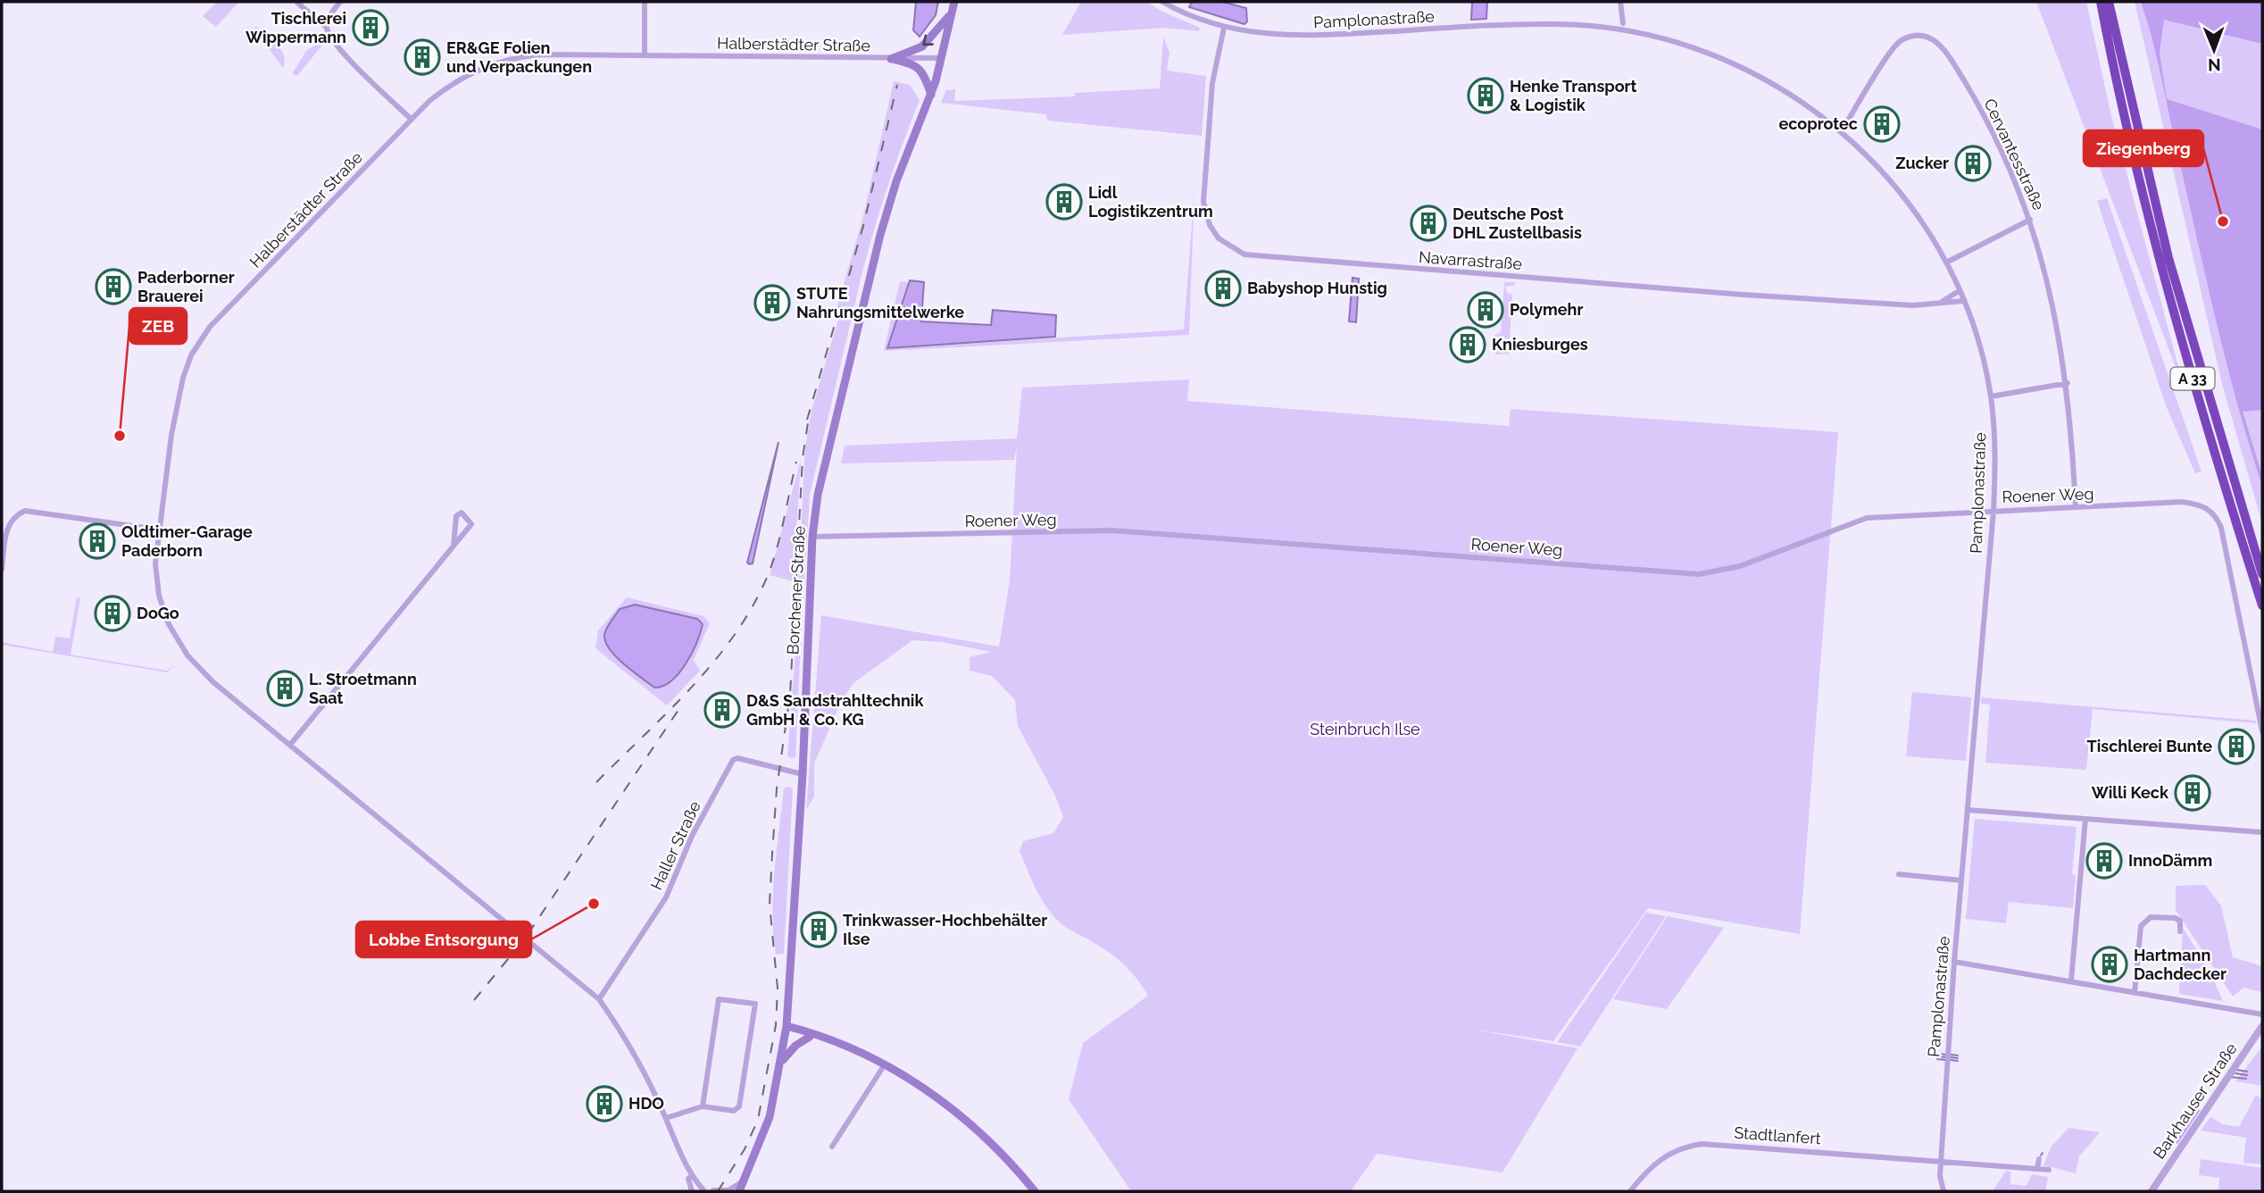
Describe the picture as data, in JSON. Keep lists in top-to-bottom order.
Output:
{
  "streets": {
    "highway": ["A 33"],
    "main road": ["Borchener Straße"],
    "street": [
      "Pamplonastraße",
      "Halberstädter Straße",
      "Cervantesstraße",
      "Navarrastraße",
      "Roener Weg",
      "Haller Straße",
      "Barkhauser Straße",
      "Stadtlanfert"
    ]
  },
  "crossings": [
    ["Pamplonastraße", "Cervantesstraße"],
    ["Pamplonastraße", "Navarrastraße"],
    ["Pamplonastraße", "Roener Weg"],
    ["Pamplonastraße", "Stadtlanfert"],
    ["Halberstädter Straße", "Borchener Straße"],
    ["Halberstädter Straße", "Haller Straße"],
    ["Cervantesstraße", "Roener Weg"],
    ["Roener Weg", "Borchener Straße"],
    ["Borchener Straße", "Haller Straße"]
  ],
  "parks": ["Steinbruch Ilse"],
  "places": {
    "building": [
      "Tischlerei Wippermann",
      "ER&GE Folien und Verpackungen",
      "Henke Transport & Logistik",
      "ecoprotec",
      "Zucker",
      "Lidl Logistikzentrum",
      "Deutsche Post DHL Zustellbasis",
      "Paderborner Brauerei",
      "Babyshop Hunstig",
      "STUTE Nahrungsmittelwerke",
      "Polymehr",
      "Kniesburges",
      "Oldtimer-Garage Paderborn",
      "DoGo",
      "L. Stroetmann Saat",
      "D&S Sandstrahltechnik GmbH & Co. KG",
      "Tischlerei Bunte",
      "Willi Keck",
      "InnoDämm",
      "Trinkwasser-Hochbehälter Ilse",
      "Hartmann Dachdecker",
      "HDO"
    ],
    "other": ["Ziegenberg", "ZEB", "Lobbe Entsorgung"]
  },
  "north": "bottom"
}
